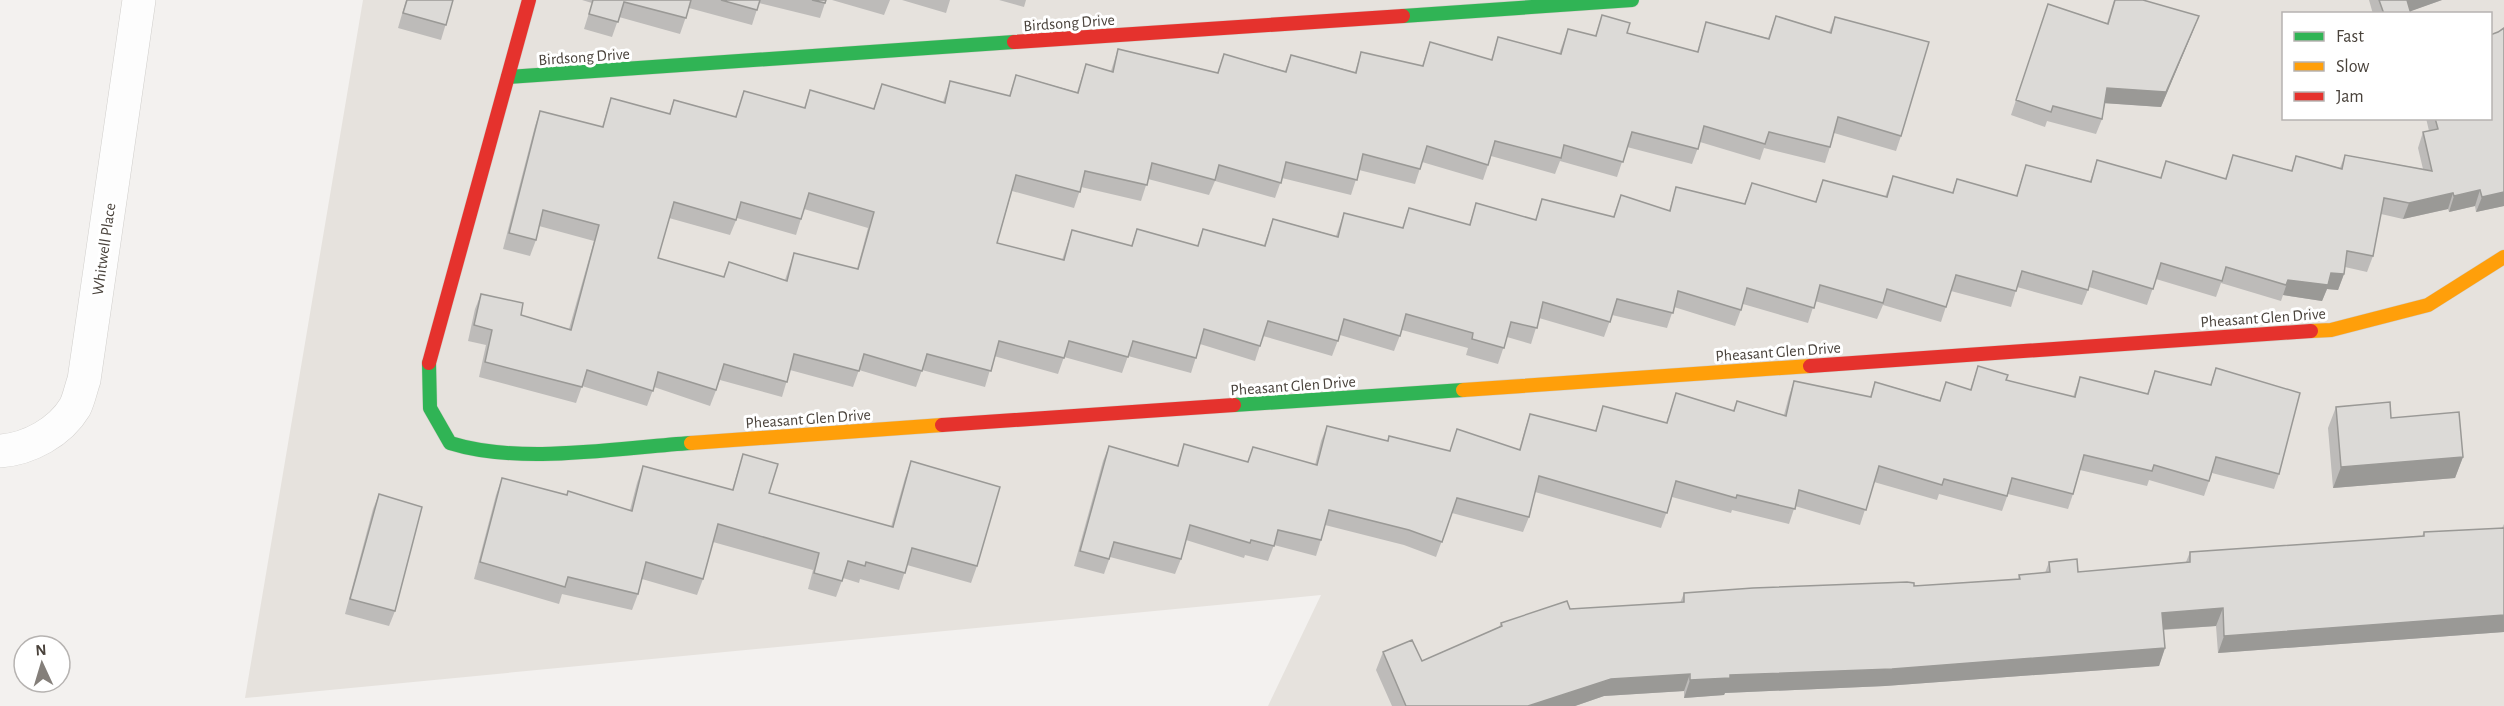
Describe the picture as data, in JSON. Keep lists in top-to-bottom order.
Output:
{
  "streets": {
    "street": ["Birdsong Drive", "Whitwell Place", "Pheasant Glen Drive"]
  },
  "crossings": [
    ["Birdsong Drive", "Pheasant Glen Drive"]
  ],
  "legend": ["Fast", "Slow", "Jam"],
  "north": "top"
}
